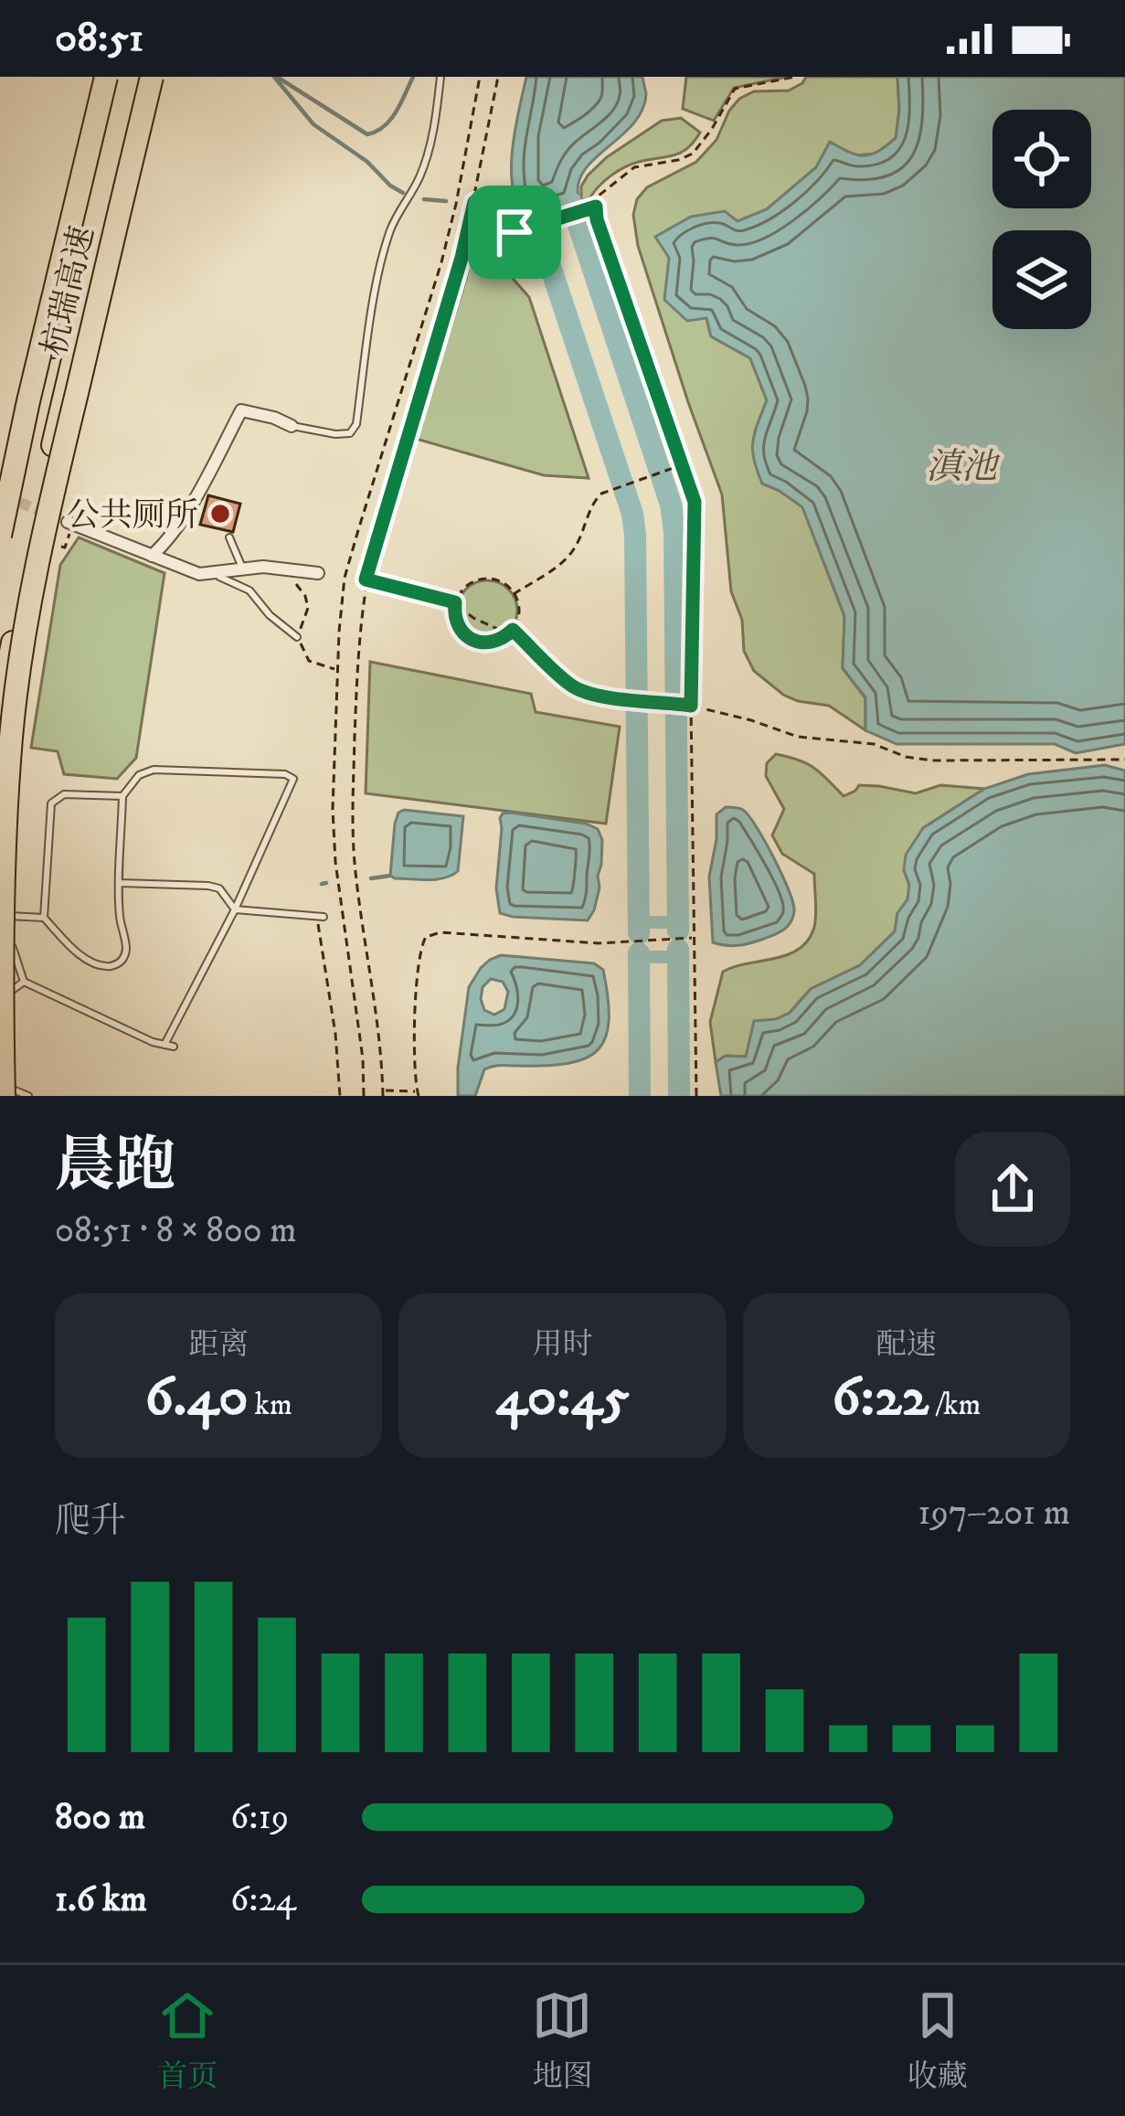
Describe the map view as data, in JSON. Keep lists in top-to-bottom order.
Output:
{
  "streets": {
    "highway": ["杭瑞高速"]
  },
  "water": ["滇池"],
  "places": ["公共厕所"],
  "page": {
    "status": "08:51",
    "heading": ["晨跑", "08:51 · 8 × 800 m"],
    "stats": [
      ["距离", "6.40 km"],
      ["用时", "40:45"],
      ["配速", "6:22 /km"]
    ],
    "chart": ["爬升", "197–201 m"],
    "list": [
      {
        "name": "800 m",
        "note": "6:19"
      },
      {
        "name": "1.6 km",
        "note": "6:24"
      }
    ],
    "tabs": ["首页", "地图", "收藏"]
  }
}
